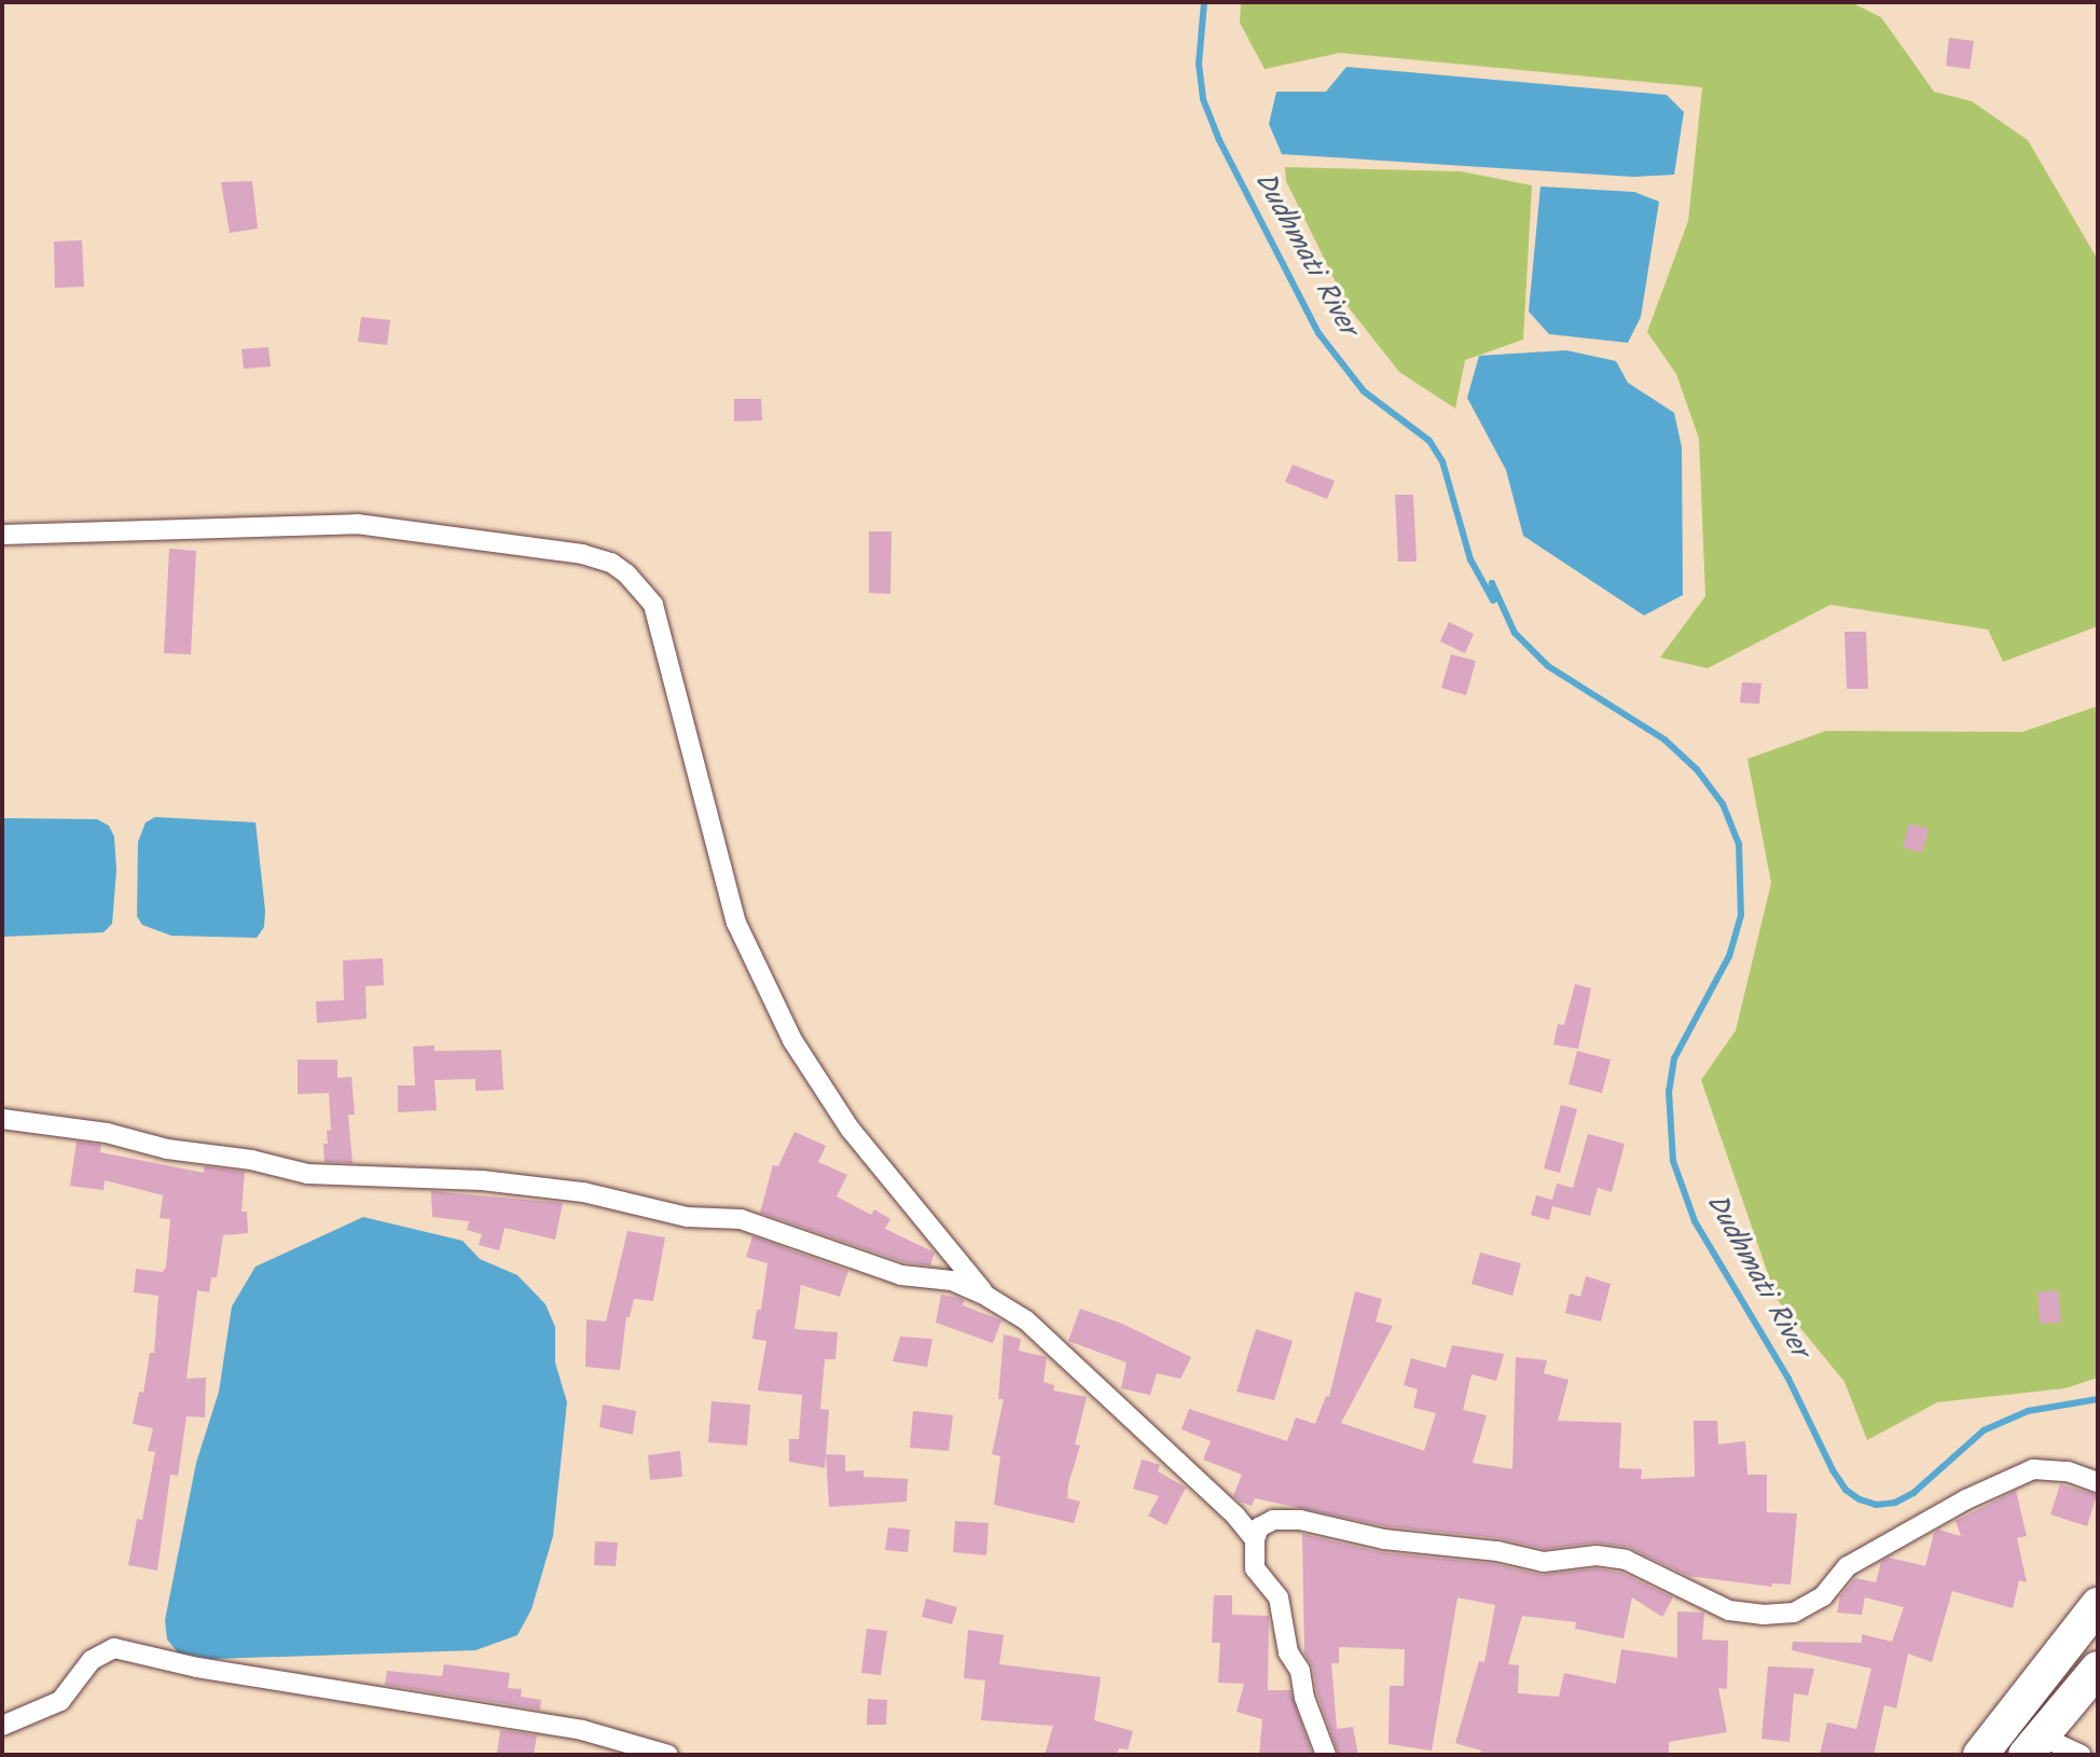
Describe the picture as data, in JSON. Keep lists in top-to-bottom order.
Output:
{
  "water": ["Dudhmati River"]
}
